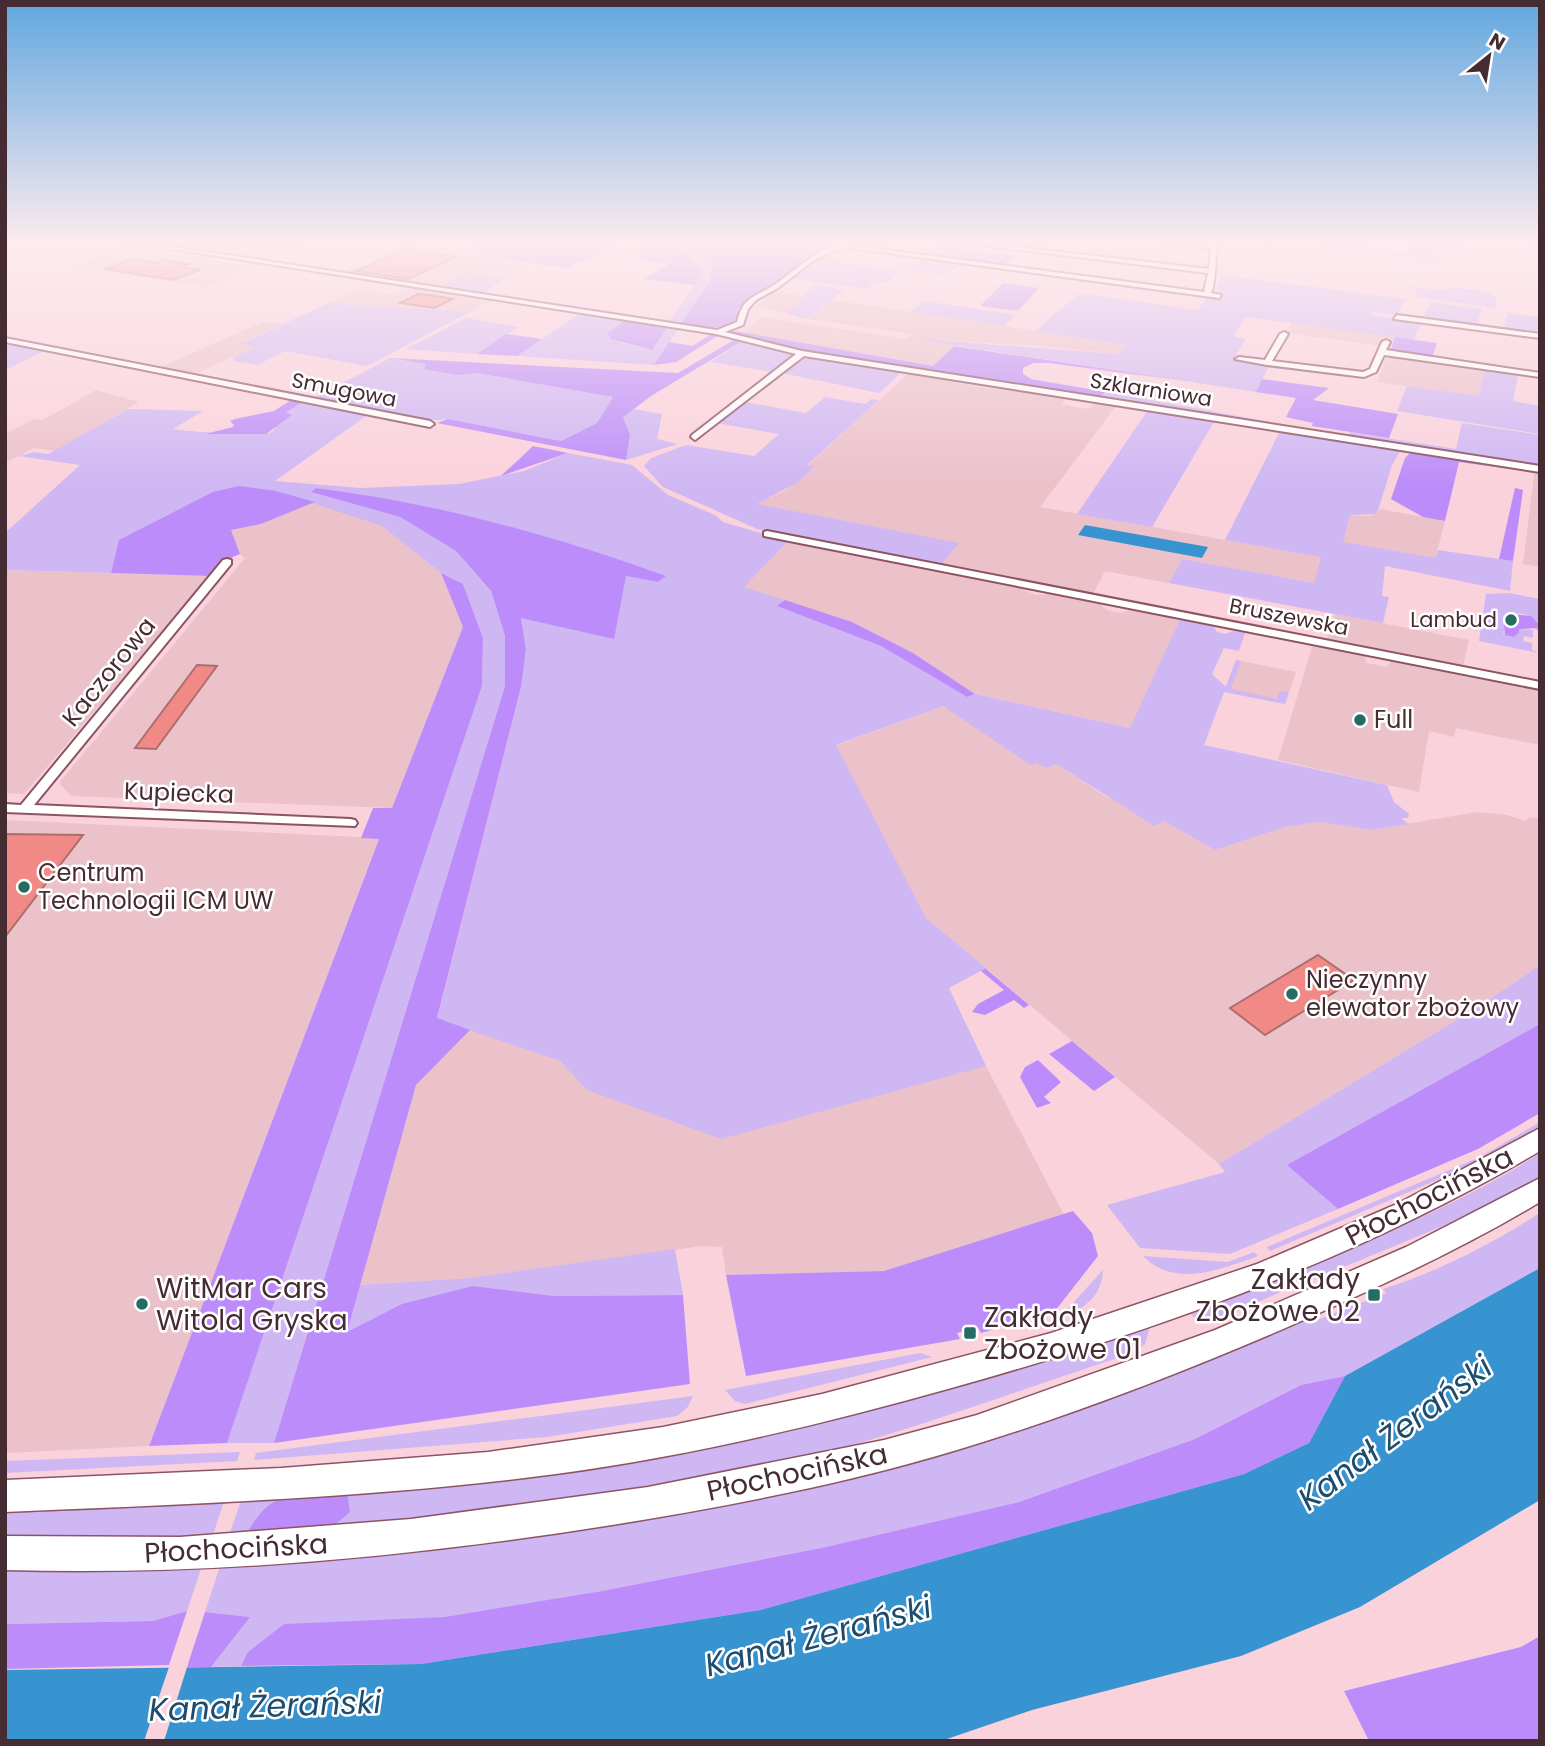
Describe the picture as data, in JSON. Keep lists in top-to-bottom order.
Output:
{
  "streets": {
    "main road": ["Płochocińska"],
    "street": [
      "Smugowa",
      "Szklarniowa",
      "Bruszewska",
      "Kaczorowa",
      "Kupiecka"
    ]
  },
  "crossings": [
    ["Kaczorowa", "Kupiecka"]
  ],
  "water": ["Kanał Żerański"],
  "places": {
    "other": [
      "Lambud",
      "Full",
      "Centrum Technologii ICM UW",
      "Nieczynny elewator zbożowy",
      "WitMar Cars Witold Gryska"
    ],
    "transit": ["Zakłady Zbożowe 02", "Zakłady Zbożowe 01"]
  },
  "north": "top right"
}
